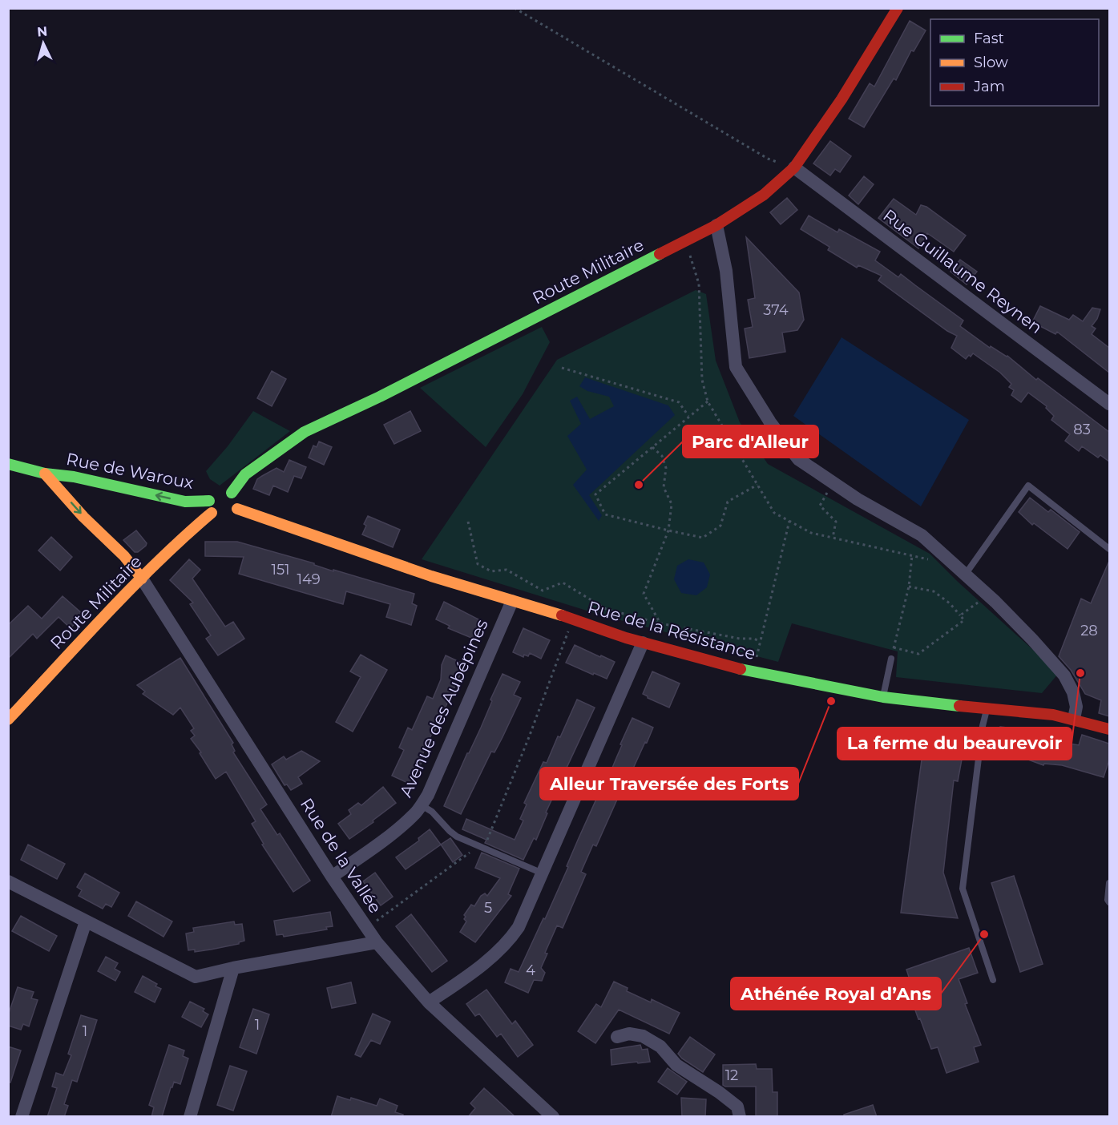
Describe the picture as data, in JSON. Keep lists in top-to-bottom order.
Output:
{
  "streets": {
    "street": [
      "Route Militaire",
      "Rue Guillaume Reynen",
      "Rue de Waroux",
      "Rue de la Résistance",
      "Avenue des Aubépines",
      "Rue de la Vallée"
    ]
  },
  "crossings": [
    ["Route Militaire", "Rue Guillaume Reynen"],
    ["Route Militaire", "Rue de Waroux"],
    ["Route Militaire", "Rue de la Résistance"],
    ["Route Militaire", "Rue de la Vallée"],
    ["Rue de Waroux", "Rue de la Vallée"],
    ["Rue de la Résistance", "Avenue des Aubépines"],
    ["Avenue des Aubépines", "Rue de la Vallée"]
  ],
  "places": [
    "Parc d'Alleur",
    "La ferme du beaurevoir",
    "Alleur Traversée des Forts",
    "Athénée Royal d’Ans"
  ],
  "house_numbers": [
    "374",
    "83",
    "151",
    "149",
    "28",
    "5",
    "4",
    "1",
    "1",
    "12"
  ],
  "legend": ["Fast", "Slow", "Jam"],
  "north": "top"
}
